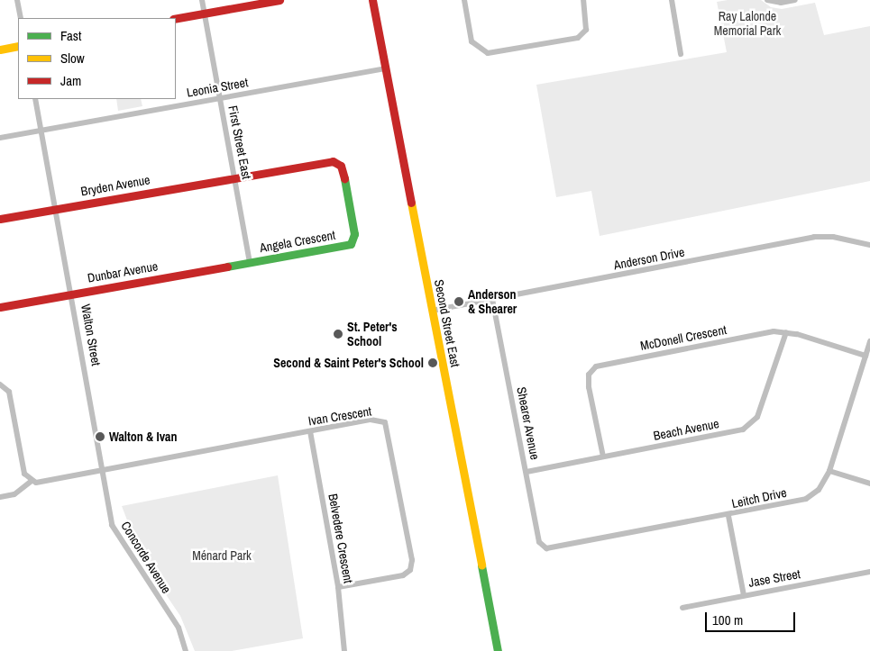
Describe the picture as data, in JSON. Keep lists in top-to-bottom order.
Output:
{
  "streets": {
    "street": [
      "Leonia Street",
      "First Street East",
      "Bryden Avenue",
      "Angela Crescent",
      "Anderson Drive",
      "Dunbar Avenue",
      "Second Street East",
      "Walton Street",
      "McDonell Crescent",
      "Ivan Crescent",
      "Shearer Avenue",
      "Beach Avenue",
      "Leitch Drive",
      "Belvedere Crescent",
      "Concorde Avenue",
      "Jase Street"
    ]
  },
  "crossings": [
    ["Leonia Street", "First Street East"],
    ["Leonia Street", "Second Street East"],
    ["Leonia Street", "Walton Street"],
    ["First Street East", "Bryden Avenue"],
    ["First Street East", "Angela Crescent"],
    ["First Street East", "Dunbar Avenue"],
    ["Bryden Avenue", "Angela Crescent"],
    ["Bryden Avenue", "Walton Street"],
    ["Angela Crescent", "Dunbar Avenue"],
    ["Anderson Drive", "Second Street East"],
    ["Anderson Drive", "Shearer Avenue"],
    ["Dunbar Avenue", "Walton Street"],
    ["Walton Street", "Ivan Crescent"],
    ["Walton Street", "Concorde Avenue"],
    ["McDonell Crescent", "Beach Avenue"],
    ["McDonell Crescent", "Leitch Drive"],
    ["Ivan Crescent", "Belvedere Crescent"],
    ["Ivan Crescent", "Concorde Avenue"],
    ["Shearer Avenue", "Beach Avenue"],
    ["Shearer Avenue", "Leitch Drive"]
  ],
  "parks": ["Ray Lalonde Memorial Park", "Ménard Park"],
  "places": [
    "Anderson & Shearer",
    "St. Peter's School",
    "Second & Saint Peter's School",
    "Walton & Ivan"
  ],
  "legend": ["Fast", "Slow", "Jam"],
  "scale_bar": "100 m"
}
